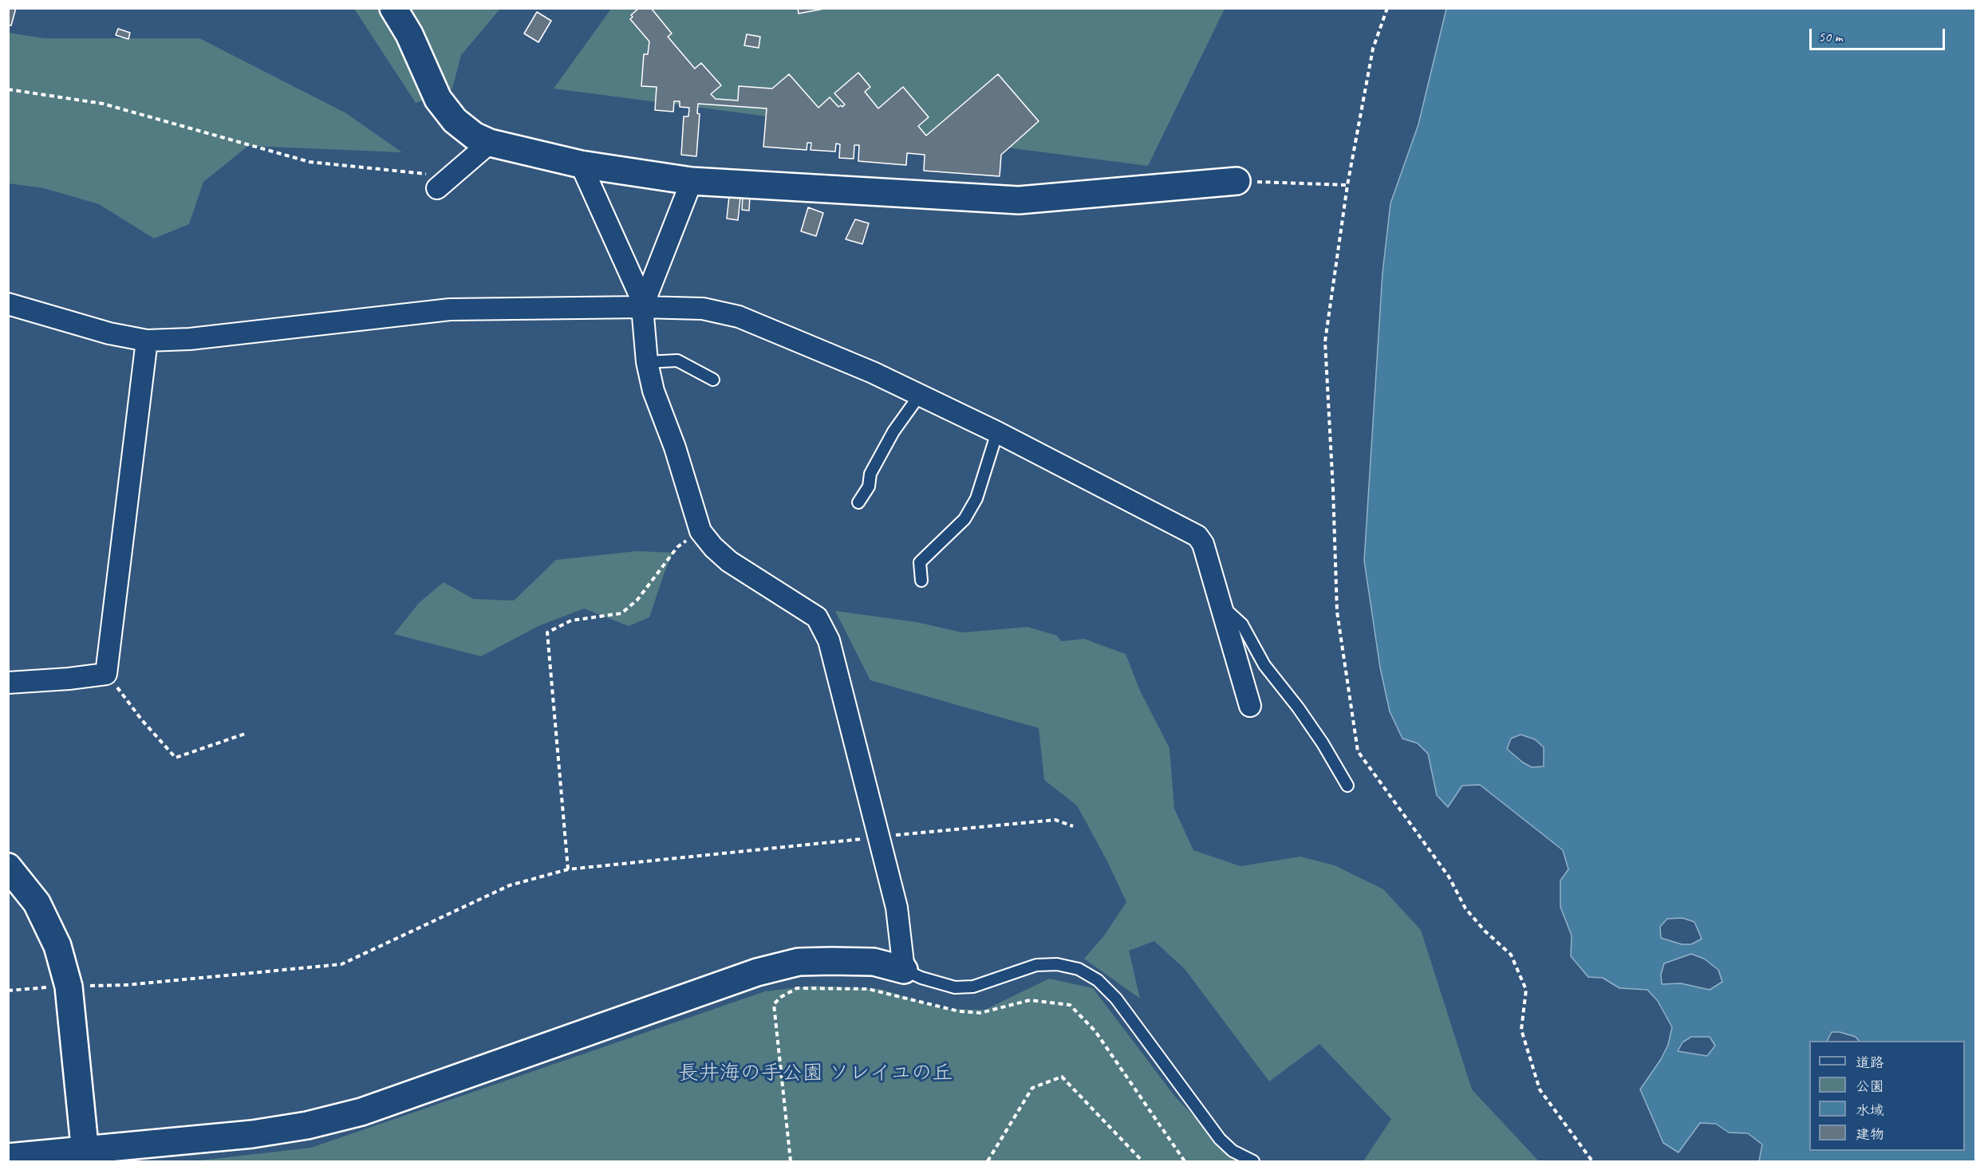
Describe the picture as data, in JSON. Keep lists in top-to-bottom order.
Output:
{
  "parks": ["長井海の手公園 ソレイユの丘"],
  "legend": [
    "道路",
    "公園",
    "水域",
    "建物"
  ],
  "scale_bar": "50 m"
}
